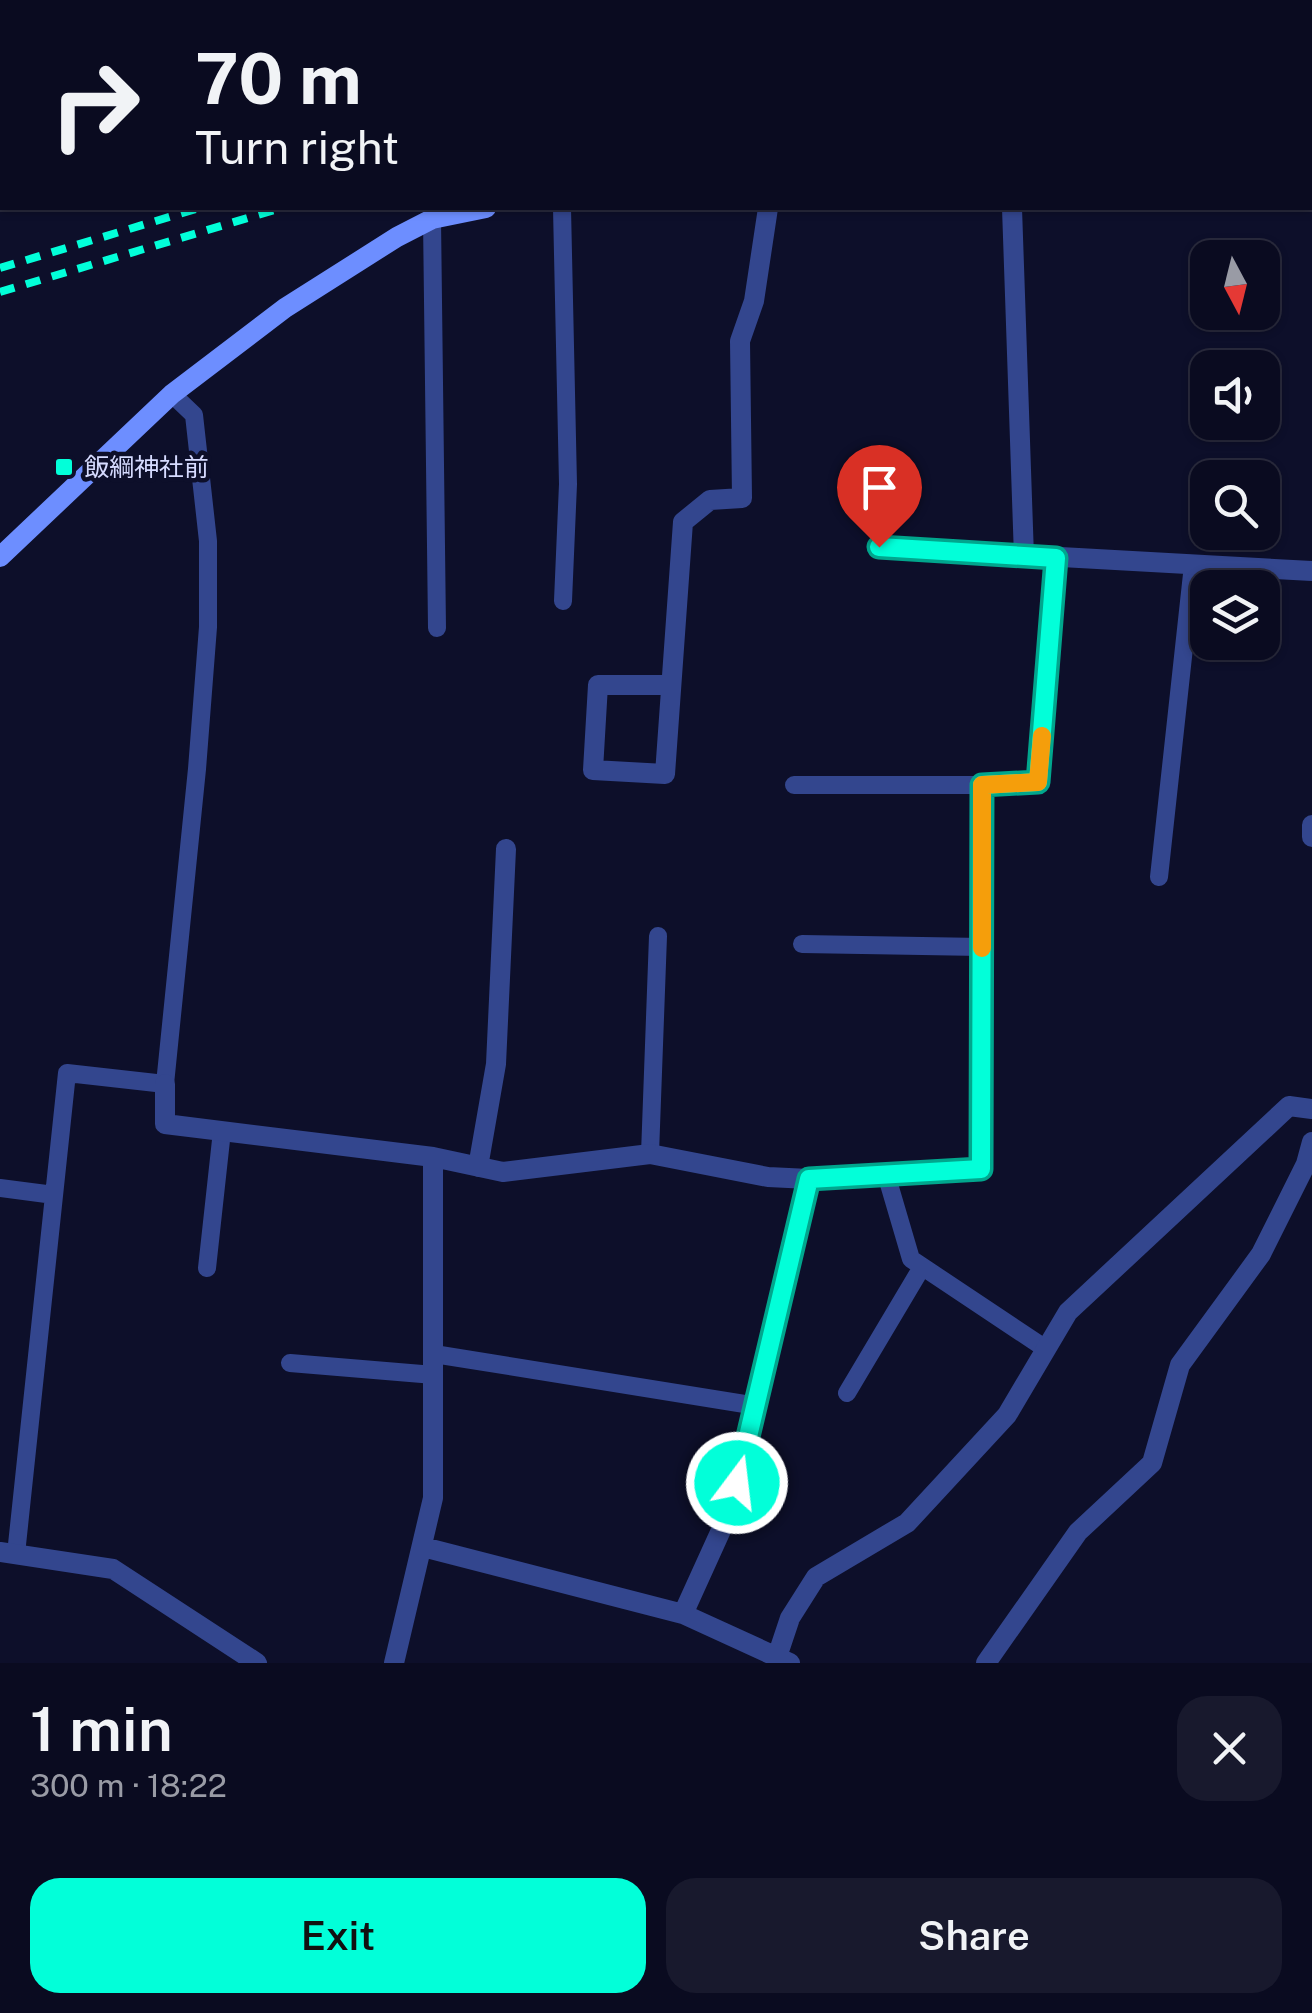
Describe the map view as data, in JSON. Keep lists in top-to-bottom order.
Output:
{
  "places": {
    "transit": ["飯綱神社前"]
  },
  "north": "bottom",
  "page": {
    "turn": ["70 m", "Turn right"],
    "heading": ["1 min", "300 m · 18:22"],
    "buttons": ["Exit", "Share"]
  }
}
